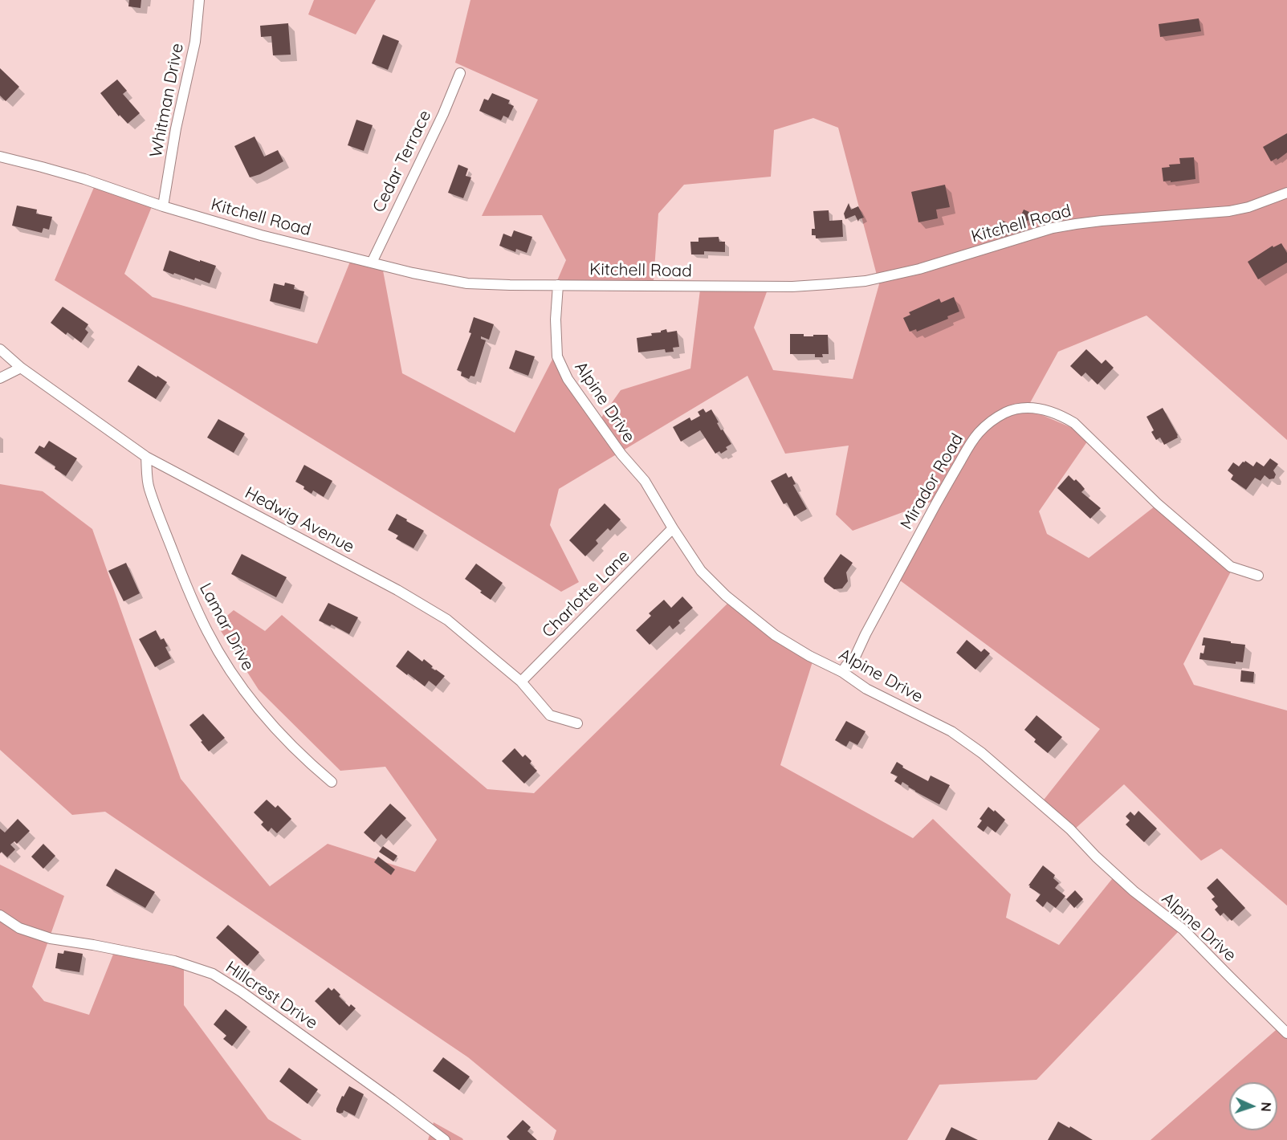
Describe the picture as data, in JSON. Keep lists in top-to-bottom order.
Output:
{
  "streets": {
    "street": [
      "Whitman Drive",
      "Cedar Terrace",
      "Kitchell Road",
      "Alpine Drive",
      "Mirador Road",
      "Hedwig Avenue",
      "Charlotte Lane",
      "Lamar Drive",
      "Hillcrest Drive"
    ]
  },
  "crossings": [
    ["Whitman Drive", "Kitchell Road"],
    ["Cedar Terrace", "Kitchell Road"],
    ["Kitchell Road", "Alpine Drive"],
    ["Alpine Drive", "Mirador Road"],
    ["Alpine Drive", "Charlotte Lane"],
    ["Hedwig Avenue", "Charlotte Lane"],
    ["Hedwig Avenue", "Lamar Drive"]
  ],
  "north": "right"
}
